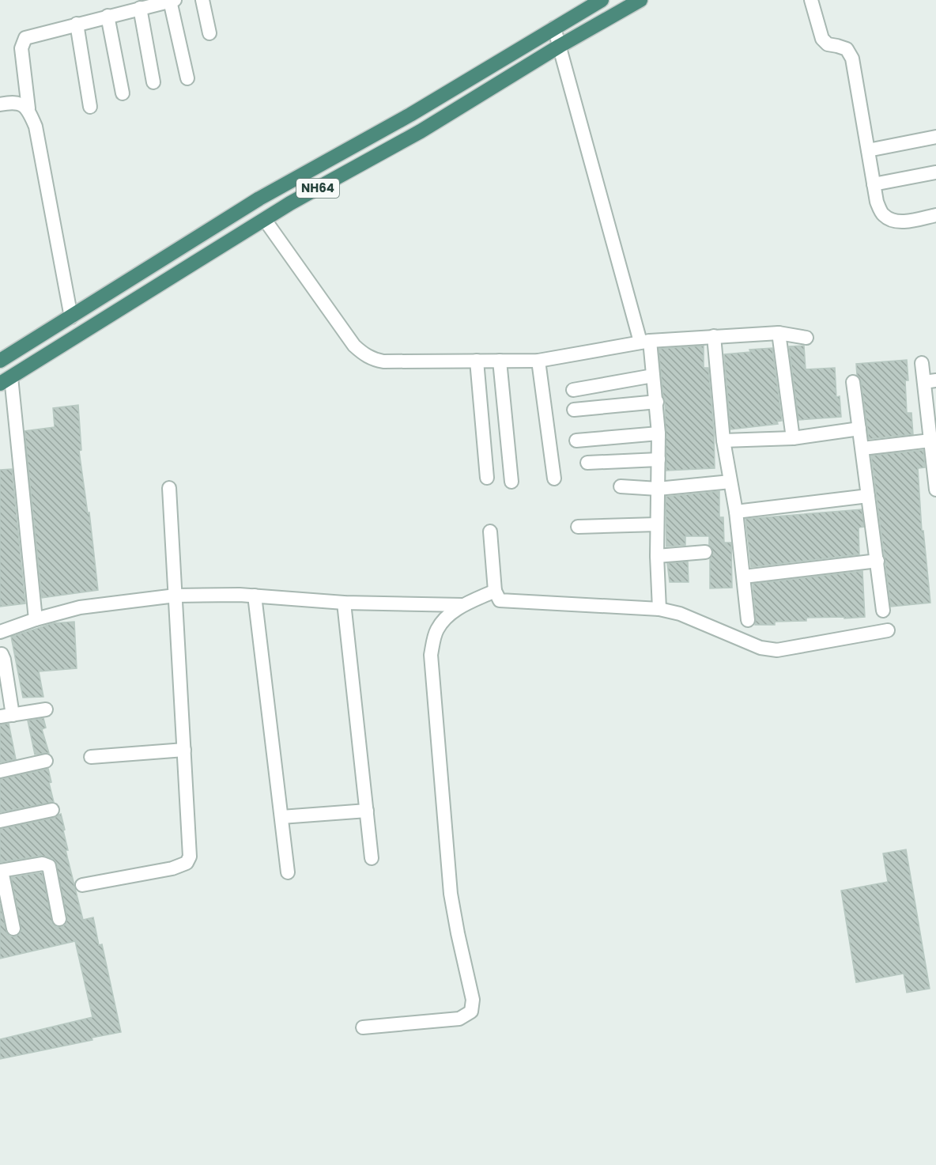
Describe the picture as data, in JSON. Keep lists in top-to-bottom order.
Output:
{
  "streets": {
    "highway": ["NH64"]
  }
}
